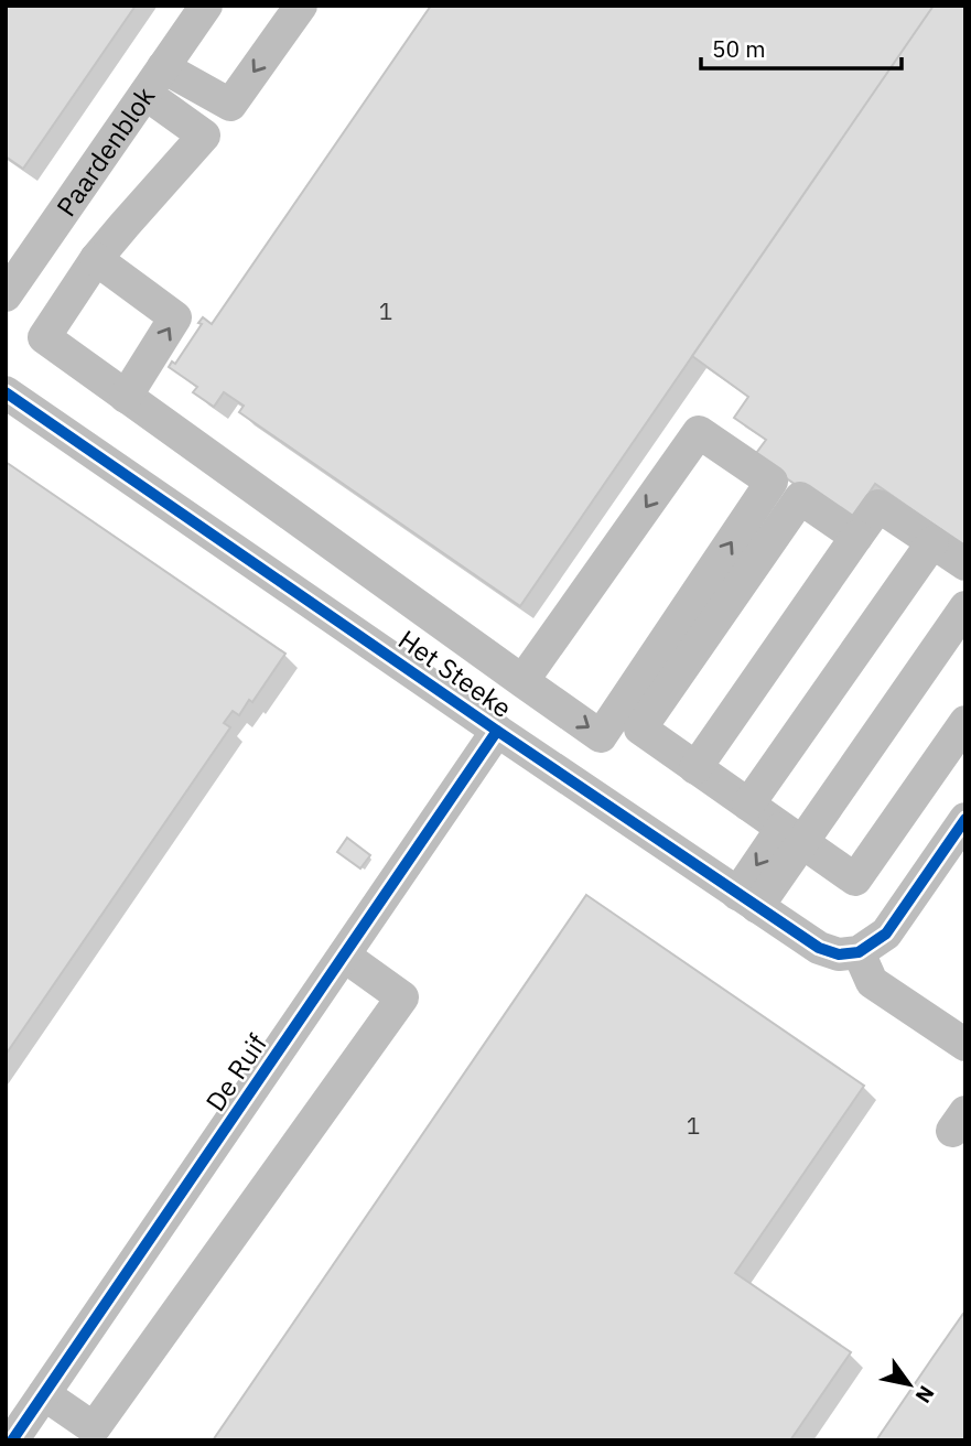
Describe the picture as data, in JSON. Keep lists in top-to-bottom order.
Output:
{
  "streets": {
    "street": ["Paardenblok", "Het Steeke", "De Ruif"]
  },
  "crossings": [
    ["Het Steeke", "De Ruif"]
  ],
  "house_numbers": ["1", "1"],
  "scale_bar": "50 m",
  "north": "bottom right"
}
